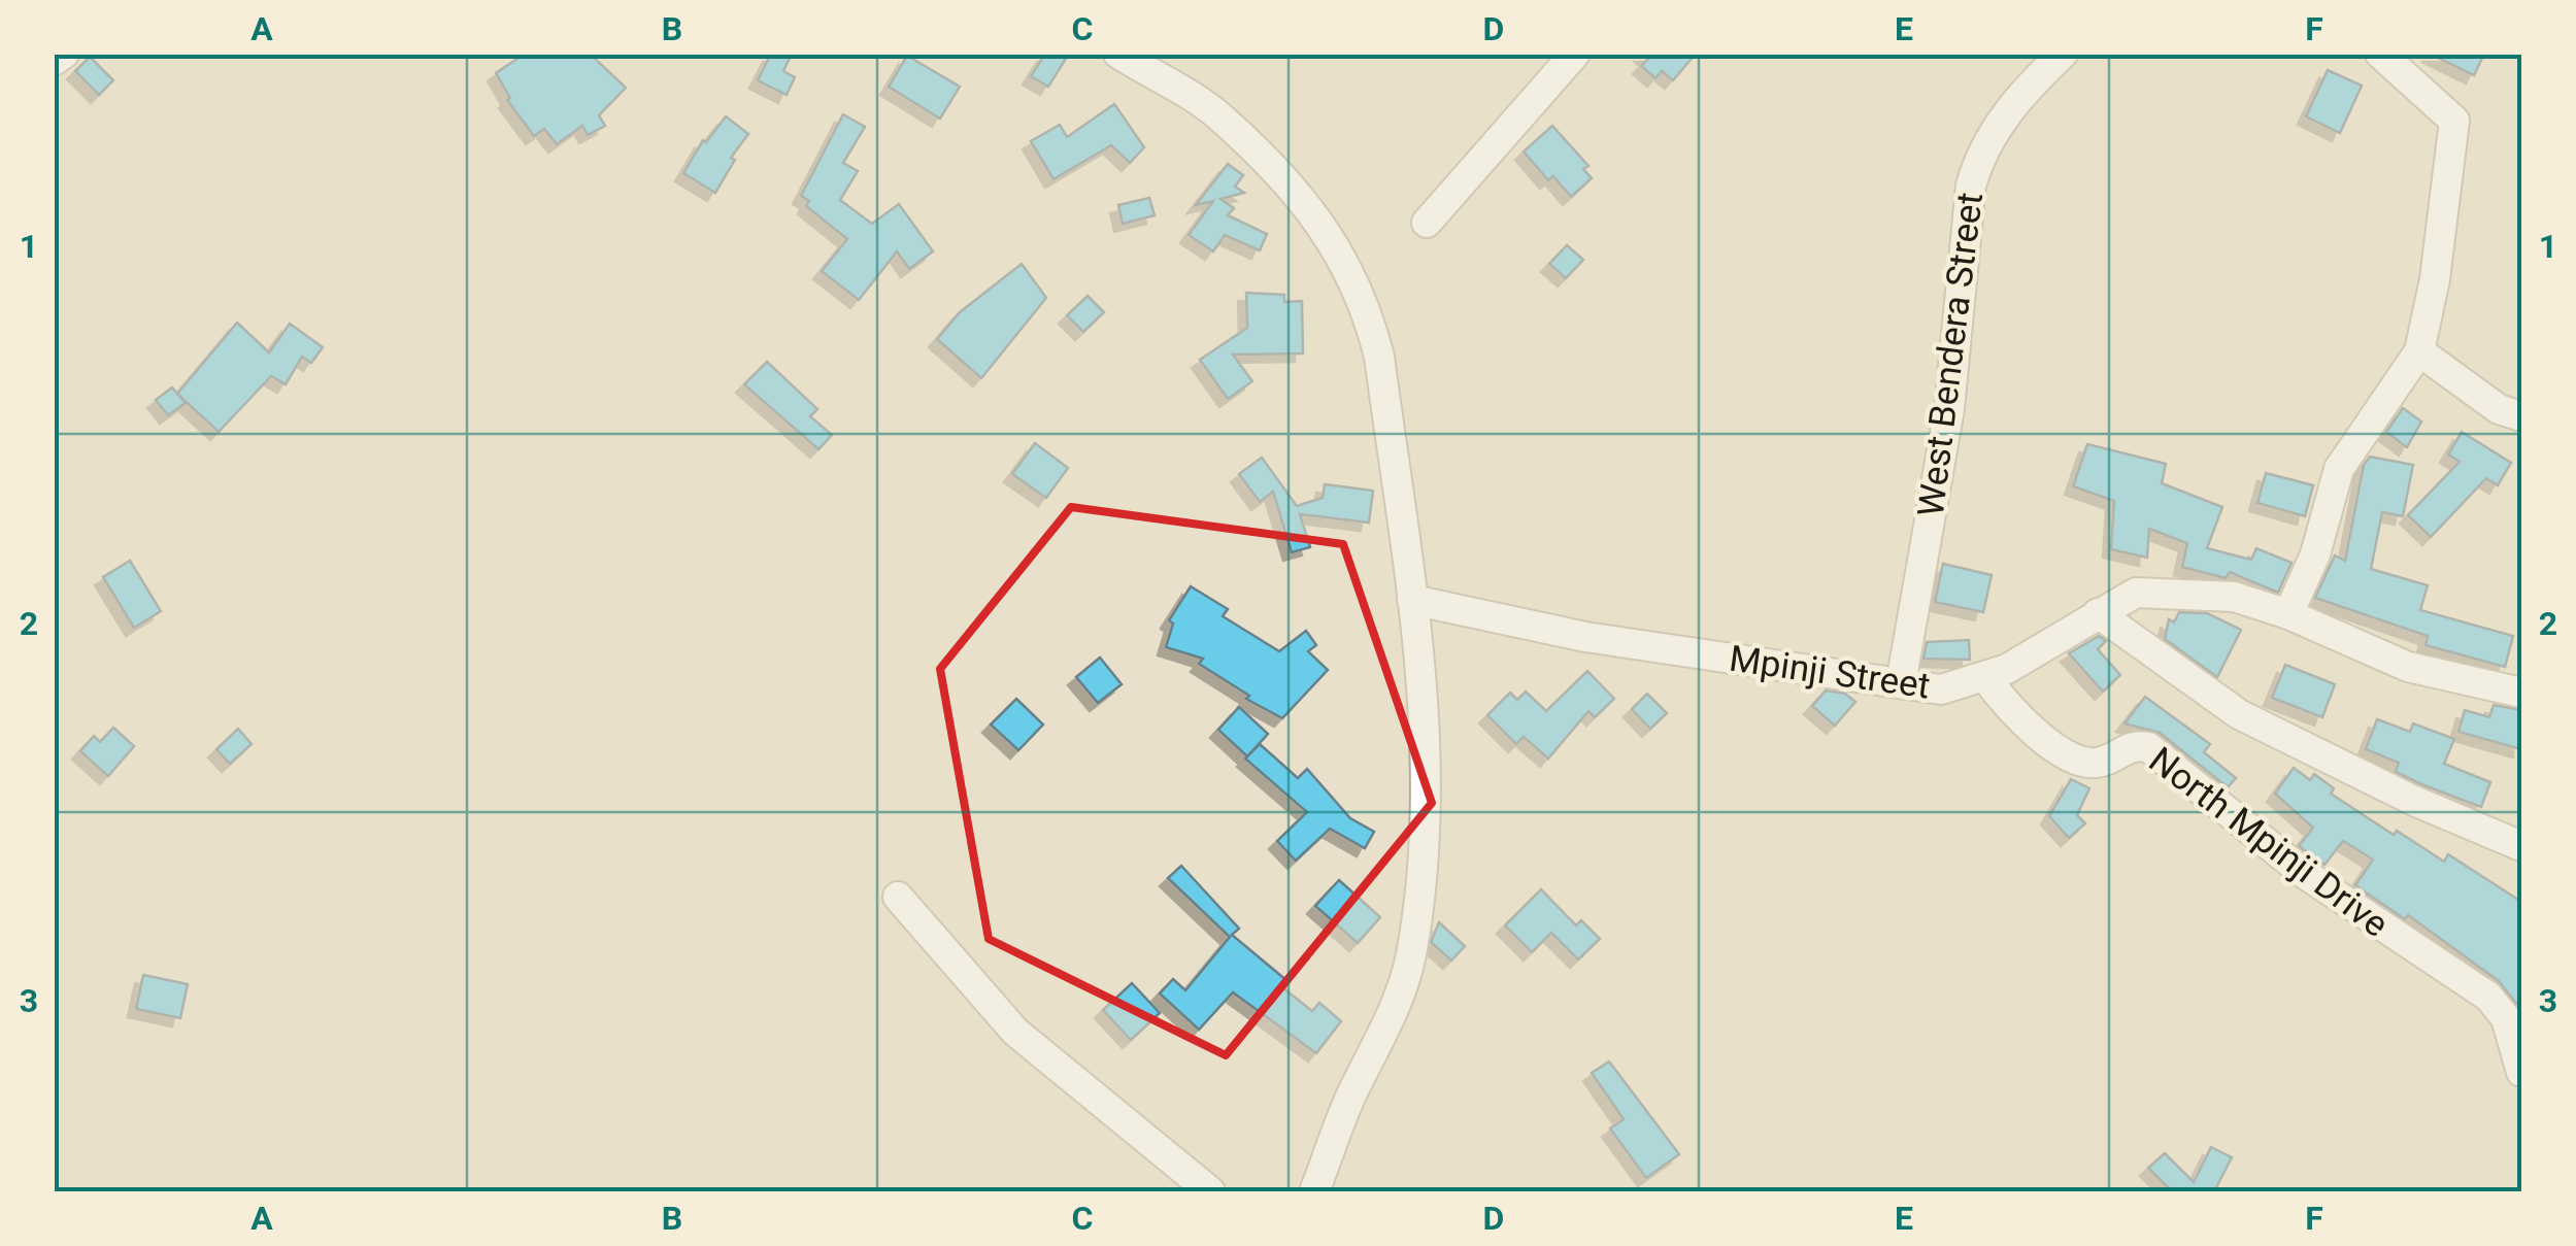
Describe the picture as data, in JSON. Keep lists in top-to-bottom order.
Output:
{
  "streets": {
    "street": ["West Bendera Street", "Mpinji Street", "North Mpinji Drive"]
  },
  "crossings": [
    ["West Bendera Street", "Mpinji Street"],
    ["Mpinji Street", "North Mpinji Drive"]
  ],
  "grid": {
    "columns": [
      "A",
      "B",
      "C",
      "D",
      "E",
      "F"
    ],
    "rows": ["1", "2", "3"]
  }
}
